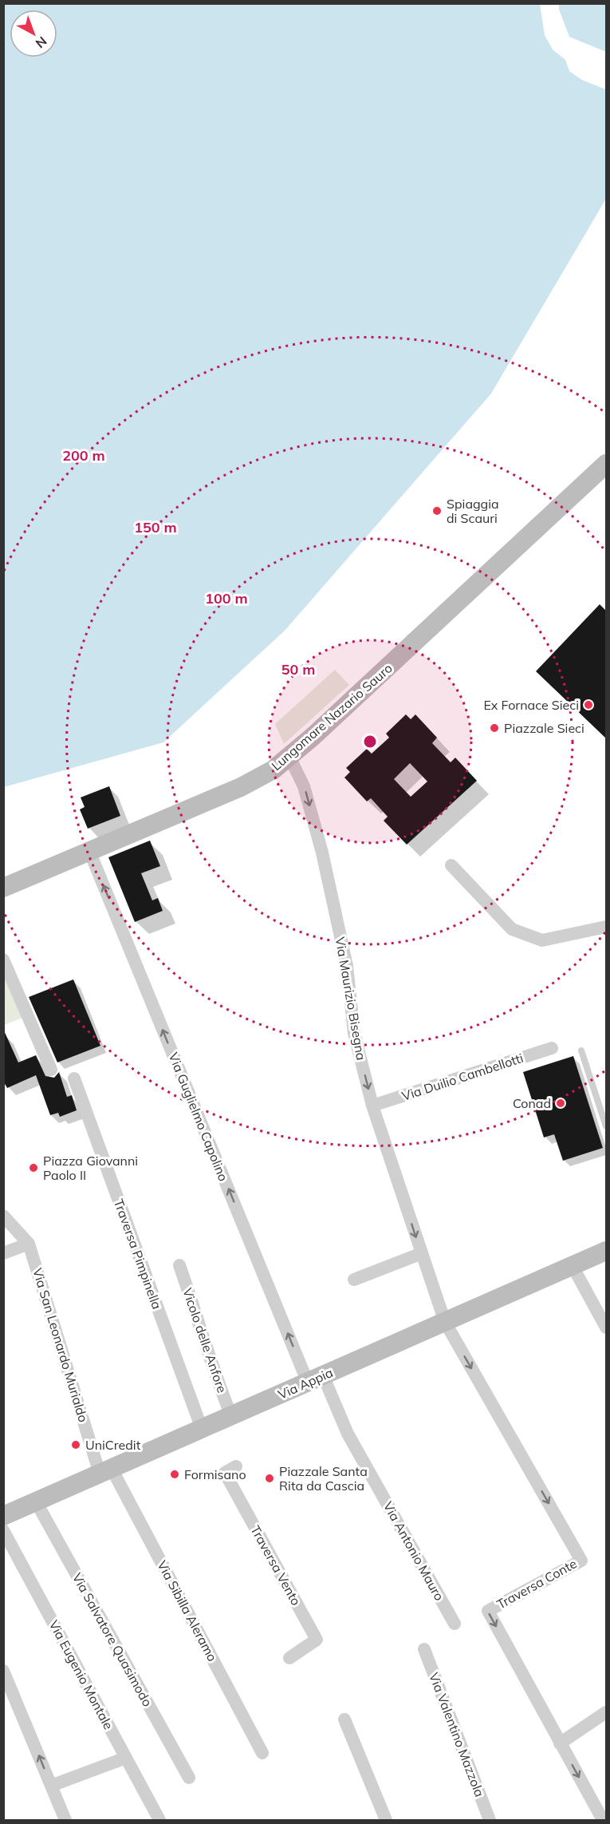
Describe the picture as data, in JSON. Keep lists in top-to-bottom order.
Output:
{
  "streets": {
    "street": [
      "Lungomare Nazario Sauro",
      "Via Maurizio Bisegna",
      "Via Duilio Cambellotti",
      "Via Guglielmo Capolino",
      "Traversa Pimpinella",
      "Vicolo delle Anfore",
      "Via San Leonardo Murialdo",
      "Via Appia",
      "Via Antonio Mauro",
      "Traversa Vento",
      "Traversa Conte",
      "Via Sibilla Aleramo",
      "Via Salvatore Quasimodo",
      "Via Eugenio Montale",
      "Via Valentino Mazzola"
    ]
  },
  "crossings": [
    ["Lungomare Nazario Sauro", "Via Maurizio Bisegna"],
    ["Lungomare Nazario Sauro", "Via Guglielmo Capolino"],
    ["Via Maurizio Bisegna", "Via Duilio Cambellotti"],
    ["Via Maurizio Bisegna", "Via Appia"],
    ["Via Maurizio Bisegna", "Traversa Conte"],
    ["Via Guglielmo Capolino", "Via Appia"],
    ["Via Guglielmo Capolino", "Via Antonio Mauro"],
    ["Traversa Pimpinella", "Via Appia"],
    ["Vicolo delle Anfore", "Via Appia"],
    ["Via San Leonardo Murialdo", "Via Appia"],
    ["Via San Leonardo Murialdo", "Via Sibilla Aleramo"],
    ["Via Appia", "Via Antonio Mauro"],
    ["Via Appia", "Traversa Conte"],
    ["Via Appia", "Via Sibilla Aleramo"],
    ["Via Appia", "Via Salvatore Quasimodo"]
  ],
  "one_way": ["Via Maurizio Bisegna", "Via Guglielmo Capolino", "Traversa Conte"],
  "places": [
    "Spiaggia di Scauri",
    "Ex Fornace Sieci",
    "Piazzale Sieci",
    "Conad",
    "Piazza Giovanni Paolo II",
    "UniCredit",
    "Formisano",
    "Piazzale Santa Rita da Cascia"
  ],
  "north": "bottom right",
  "rings": [
    "200 m",
    "150 m",
    "100 m",
    "50 m"
  ]
}
